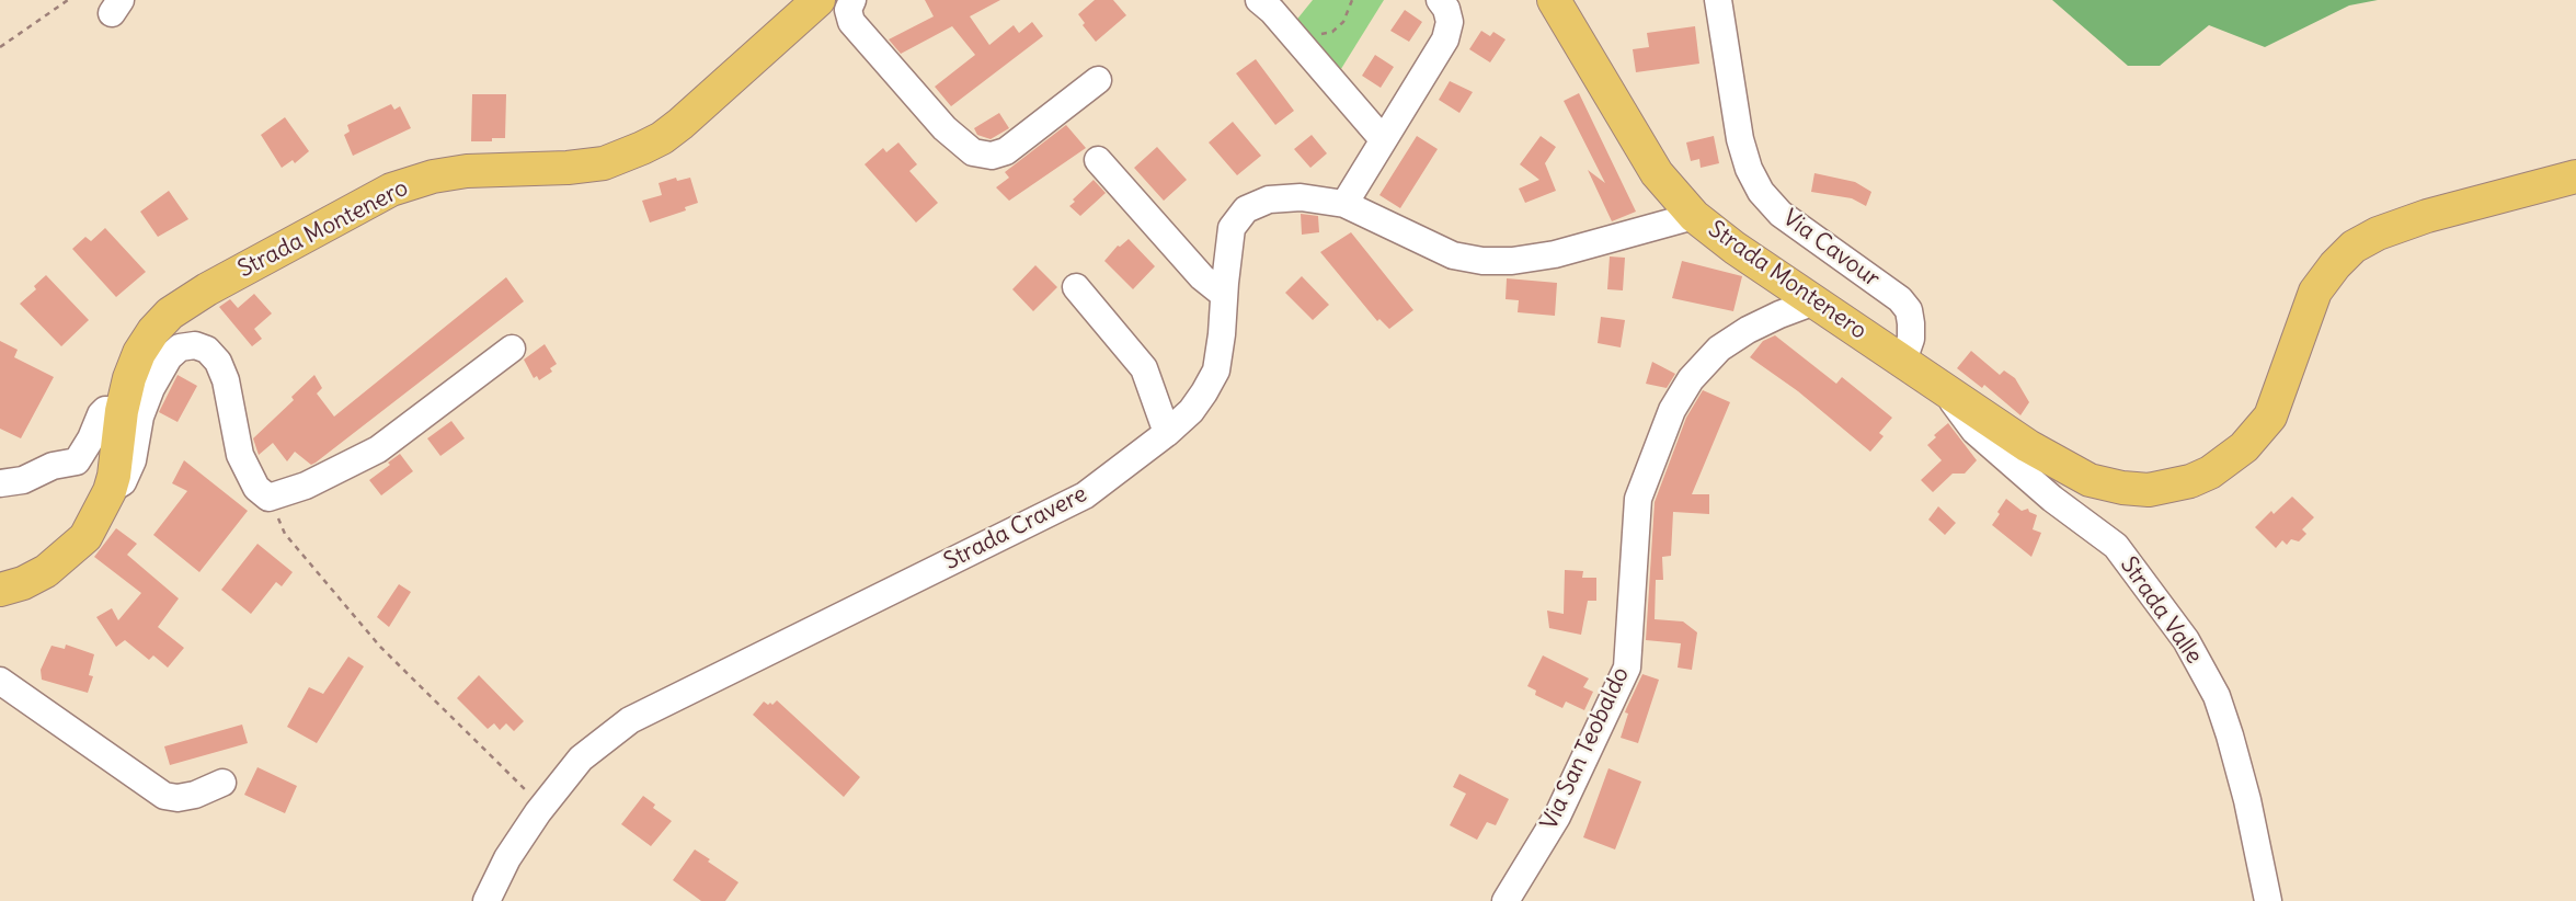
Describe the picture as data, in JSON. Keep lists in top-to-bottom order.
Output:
{
  "streets": {
    "main road": ["Strada Montenero"],
    "street": [
      "Via Cavour",
      "Strada Cravere",
      "Strada Valle",
      "Via San Teobaldo"
    ]
  },
  "crossings": [
    ["Strada Montenero", "Via Cavour"],
    ["Strada Montenero", "Strada Cravere"],
    ["Strada Montenero", "Strada Valle"],
    ["Strada Montenero", "Via San Teobaldo"]
  ]
}
